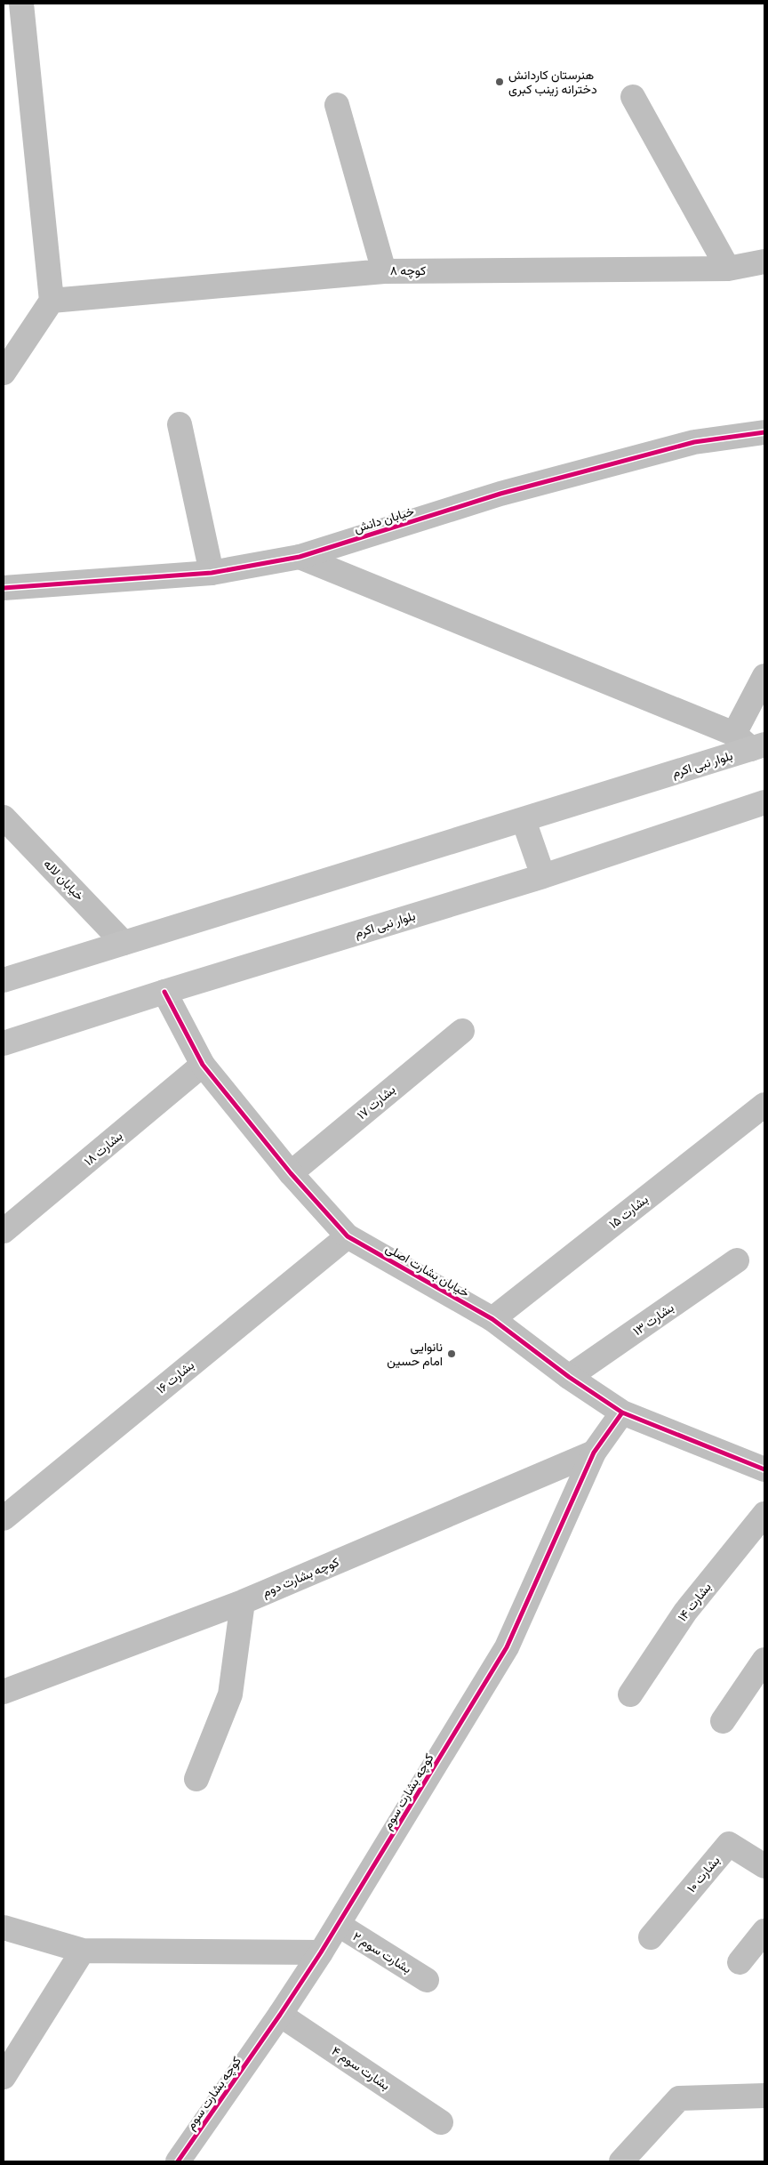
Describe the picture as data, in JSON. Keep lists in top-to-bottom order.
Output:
{
  "streets": {
    "main road": ["بلوار نبی اکرم"],
    "street": [
      "کوچه ۸",
      "خیابان دانش",
      "خیابان لاله",
      "بشارت ۱۷",
      "بشارت ۱۸",
      "بشارت ۱۵",
      "خیابان بشارت اصلی",
      "بشارت ۱۳",
      "بشارت ۱۶",
      "کوچه بشارت دوم",
      "بشارت ۱۴",
      "کوچه بشارت سوم",
      "بشارت ۱۰",
      "بشارت سوم ۲",
      "بشارت سوم ۴"
    ]
  },
  "crossings": [
    ["بلوار نبی اکرم", "خیابان لاله"],
    ["بلوار نبی اکرم", "خیابان بشارت اصلی"],
    ["بشارت ۱۷", "خیابان بشارت اصلی"],
    ["بشارت ۱۸", "خیابان بشارت اصلی"],
    ["بشارت ۱۵", "خیابان بشارت اصلی"],
    ["خیابان بشارت اصلی", "بشارت ۱۳"],
    ["خیابان بشارت اصلی", "بشارت ۱۶"],
    ["خیابان بشارت اصلی", "کوچه بشارت سوم"],
    ["کوچه بشارت دوم", "کوچه بشارت سوم"],
    ["کوچه بشارت سوم", "بشارت سوم ۲"],
    ["کوچه بشارت سوم", "بشارت سوم ۴"]
  ],
  "places": ["هنرستان کاردانش دخترانه زینب کبری", "نانوایی امام حسین"]
}
